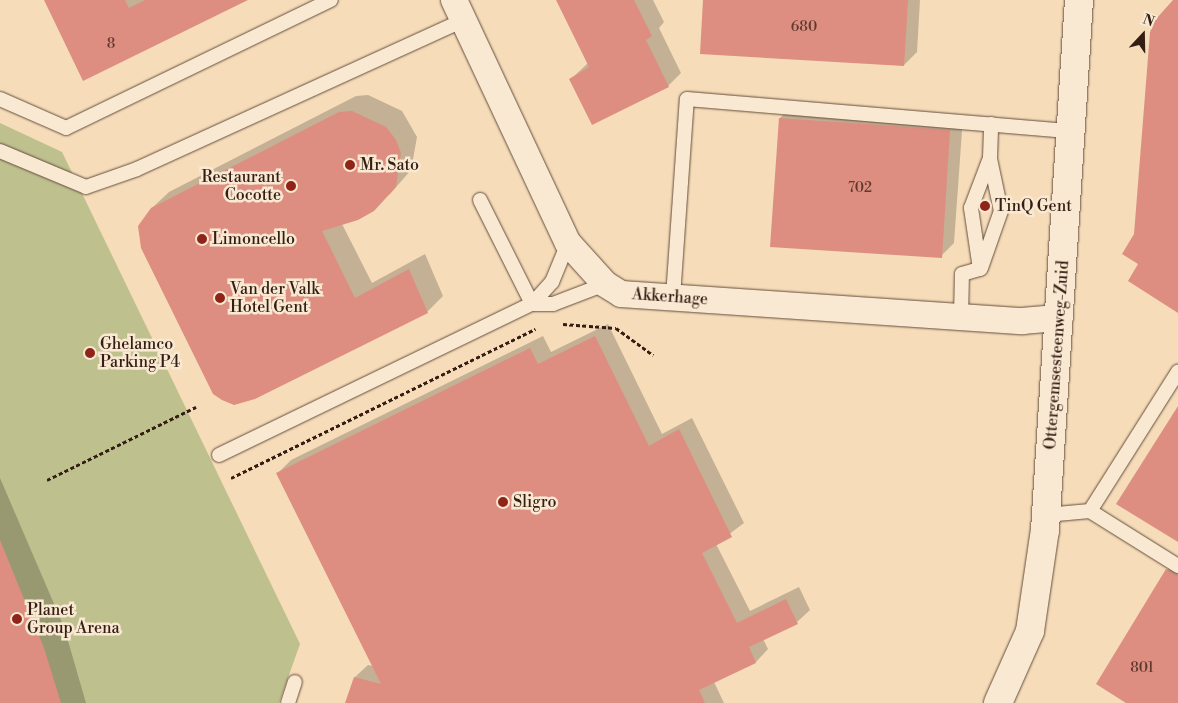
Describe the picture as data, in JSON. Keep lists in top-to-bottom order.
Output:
{
  "streets": {
    "street": ["Akkerhage", "Ottergemsesteenweg-Zuid"]
  },
  "crossings": [
    ["Akkerhage", "Ottergemsesteenweg-Zuid"]
  ],
  "places": [
    "Mr. Sato",
    "Restaurant Cocotte",
    "TinQ Gent",
    "Limoncello",
    "Van der Valk Hotel Gent",
    "Ghelamco Parking P4",
    "Sligro",
    "Planet Group Arena"
  ],
  "house_numbers": [
    "680",
    "8",
    "702",
    "801"
  ],
  "north": "top"
}
